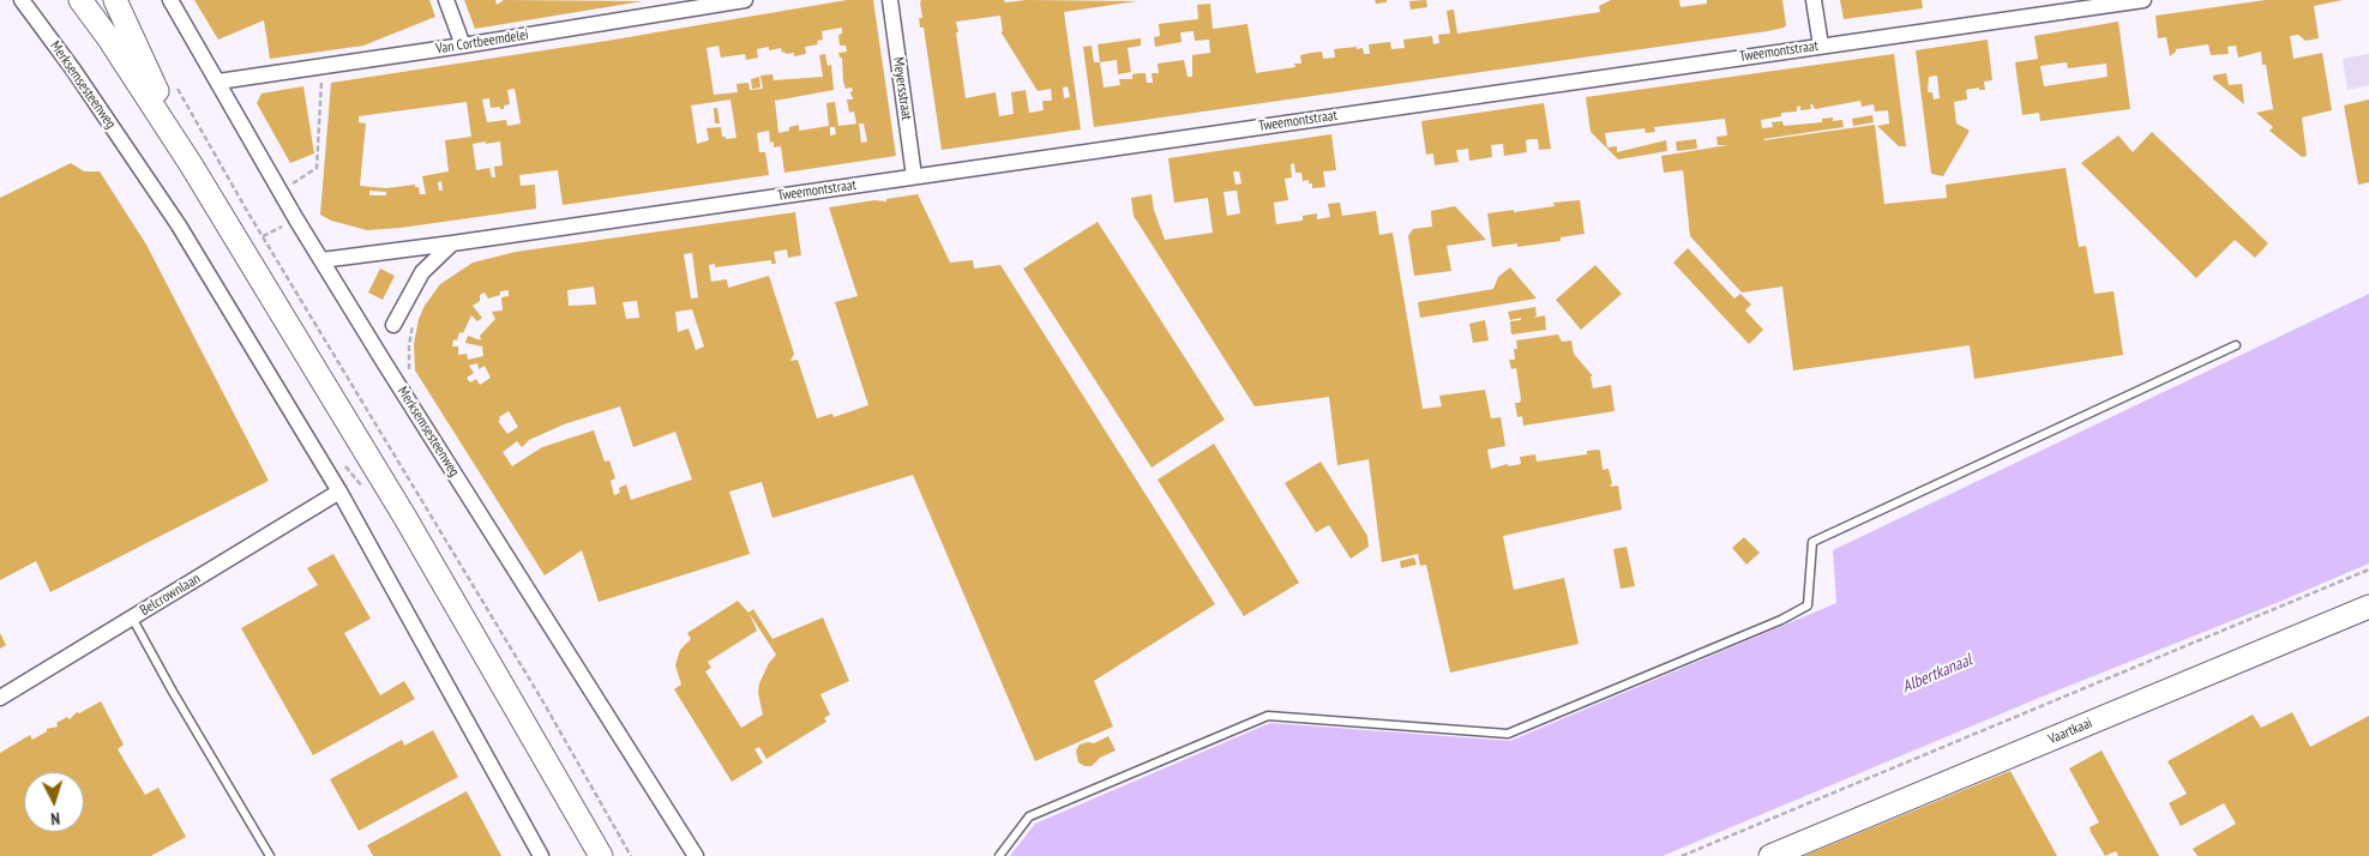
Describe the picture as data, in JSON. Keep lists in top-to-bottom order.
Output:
{
  "streets": {
    "main road": ["Vaartkaai"],
    "street": [
      "Van Cortbeemdelei",
      "Tweemontstraat",
      "Merksemsesteenweg",
      "Meyersstraat",
      "Belcrownlaan"
    ]
  },
  "crossings": [
    ["Van Cortbeemdelei", "Merksemsesteenweg"],
    ["Tweemontstraat", "Merksemsesteenweg"],
    ["Tweemontstraat", "Meyersstraat"],
    ["Merksemsesteenweg", "Belcrownlaan"]
  ],
  "water": ["Albertkanaal"],
  "north": "bottom"
}
